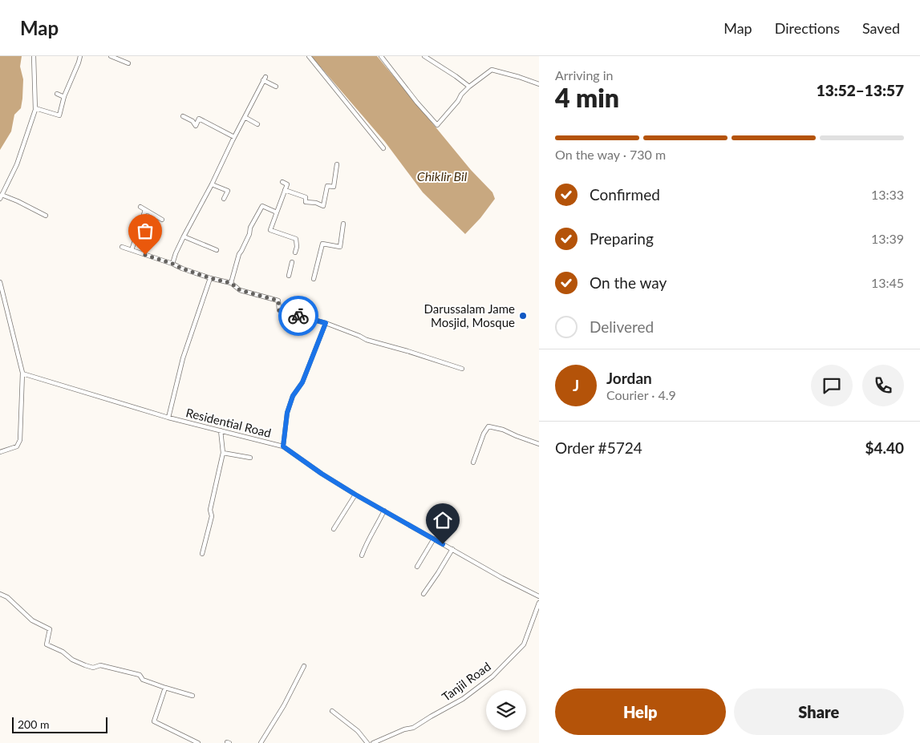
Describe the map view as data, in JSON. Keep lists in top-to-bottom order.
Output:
{
  "streets": {
    "street": ["Residential Road", "Tanjil Road"]
  },
  "water": ["Chiklir Bil"],
  "places": ["Darussalam Jame Mosjid, Mosque"],
  "scale_bar": "200 m",
  "page": {
    "header": "Map",
    "nav": ["Map", "Directions", "Saved"],
    "heading": ["4 min", "Arriving in", "13:52–13:57"],
    "panel": [
      "Jordan",
      "Courier · 4.9",
      "Order #5724",
      "$4.40"
    ],
    "bar": "On the way · 730 m",
    "list": [
      ["Confirmed", "13:33"],
      ["Preparing", "13:39"],
      ["On the way", "13:45"],
      "Delivered"
    ],
    "round": "J",
    "buttons": ["Help", "Share"],
    "scale": "200 m"
  }
}
